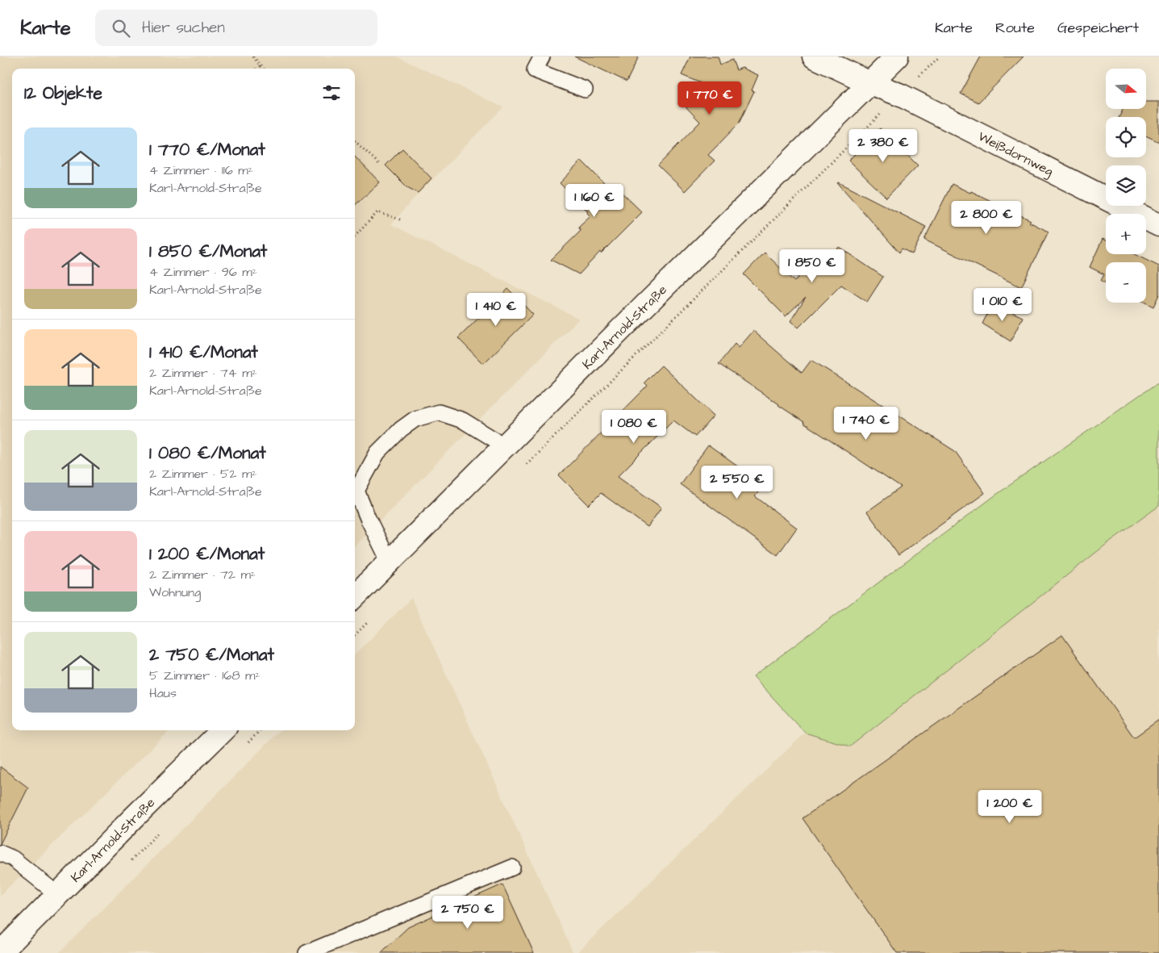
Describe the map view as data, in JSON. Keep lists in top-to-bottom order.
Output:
{
  "streets": {
    "main road": ["Weißdornweg", "Karl-Arnold-Straße"]
  },
  "crossings": [
    ["Weißdornweg", "Karl-Arnold-Straße"]
  ],
  "north": "right",
  "page": {
    "header": "Karte",
    "search": "Hier suchen",
    "nav": ["Karte", "Route", "Gespeichert"],
    "map_buttons": ["+", "−"],
    "heading": "12 Objekte",
    "price": [
      "1 770 €",
      "2 380 €",
      "1 160 €",
      "2 800 €",
      "1 850 €",
      "1 010 €",
      "1 410 €",
      "1 740 €",
      "1 080 €",
      "2 550 €",
      "1 200 €",
      "2 750 €"
    ],
    "list": [
      {
        "name": "1 770 €/Monat",
        "note": "4 Zimmer · 116 m² · Karl-Arnold-Straße"
      },
      {
        "name": "1 850 €/Monat",
        "note": "4 Zimmer · 96 m² · Karl-Arnold-Straße"
      },
      {
        "name": "1 410 €/Monat",
        "note": "2 Zimmer · 74 m² · Karl-Arnold-Straße"
      },
      {
        "name": "1 080 €/Monat",
        "note": "2 Zimmer · 52 m² · Karl-Arnold-Straße"
      },
      {
        "name": "1 200 €/Monat",
        "note": "2 Zimmer · 72 m² · Wohnung"
      },
      {
        "name": "2 750 €/Monat",
        "note": "5 Zimmer · 168 m² · Haus"
      }
    ]
  }
}
